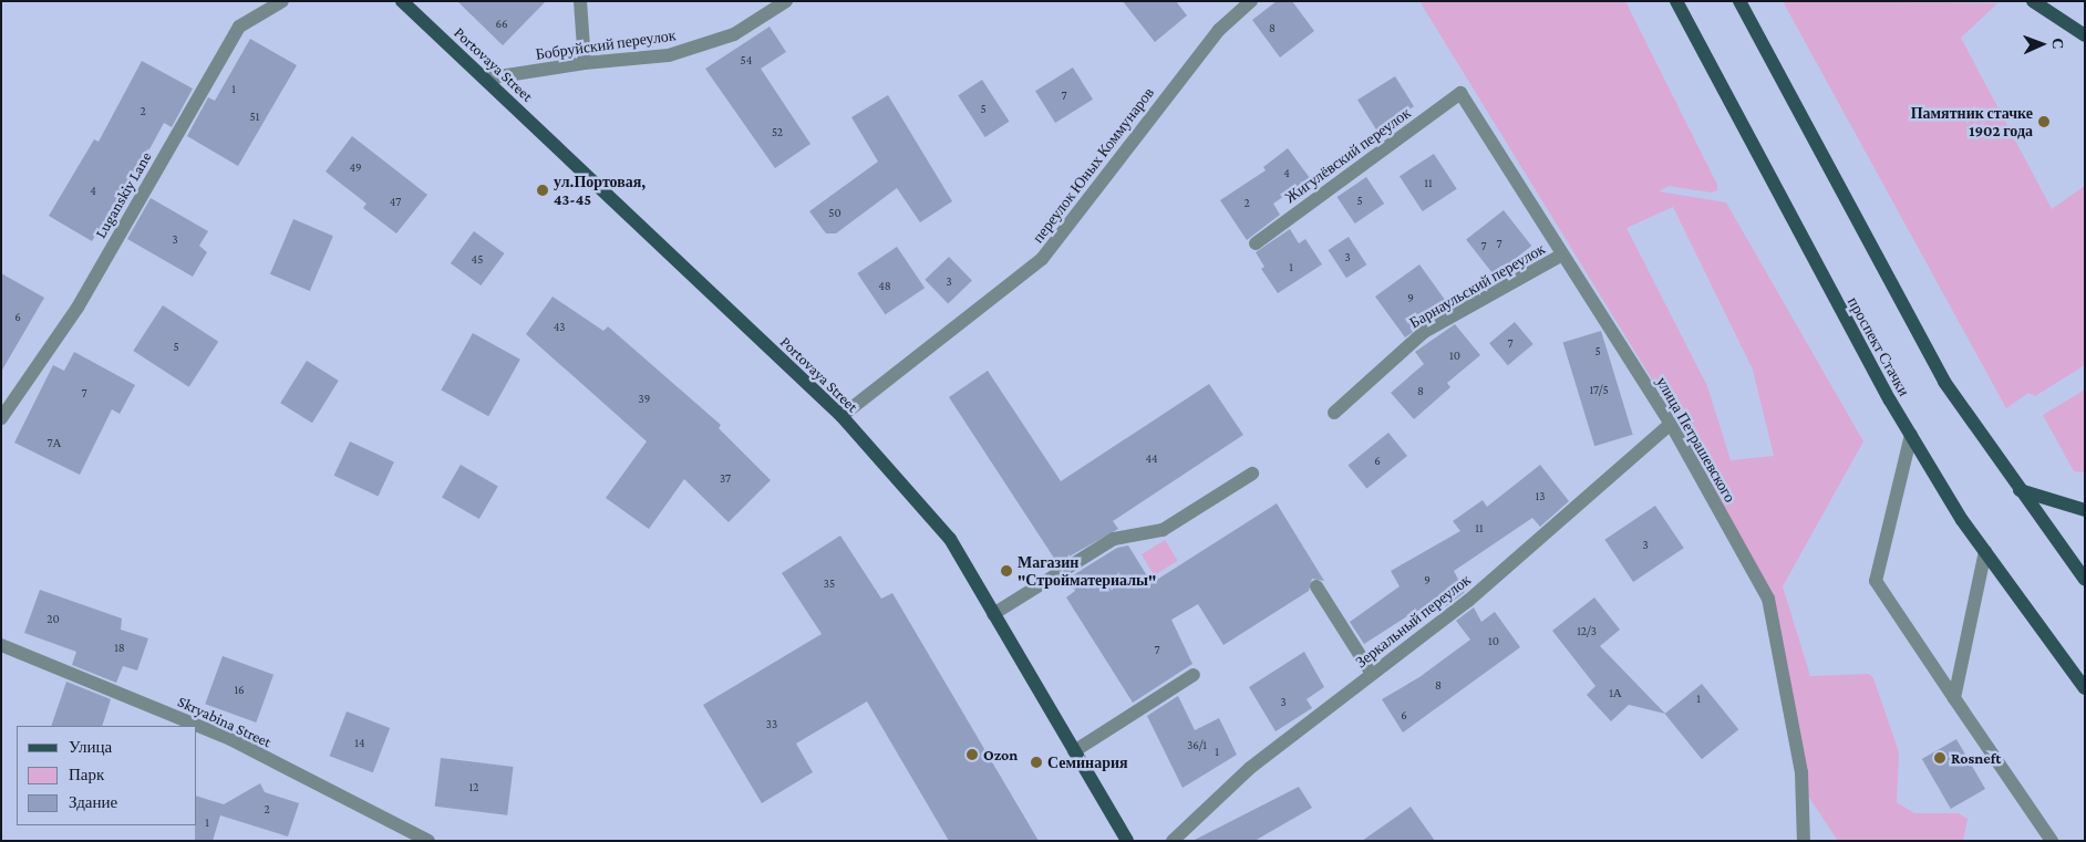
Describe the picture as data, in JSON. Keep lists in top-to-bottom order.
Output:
{
  "streets": {
    "main road": ["Portovaya Street", "проспект Стачки"],
    "street": [
      "Бобруйский переулок",
      "Жигулёвский переулок",
      "переулок Юных Коммунаров",
      "Luganskiy Lane",
      "Барнаульский переулок",
      "улица Петрашевского",
      "Зеркальный переулок",
      "Skryabina Street"
    ]
  },
  "crossings": [
    ["Бобруйский переулок", "Portovaya Street"],
    ["Portovaya Street", "переулок Юных Коммунаров"],
    ["Жигулёвский переулок", "улица Петрашевского"],
    ["Барнаульский переулок", "улица Петрашевского"],
    ["улица Петрашевского", "Зеркальный переулок"]
  ],
  "places": [
    "Памятник стачке 1902 года",
    "ул.Портовая, 43-45",
    "Магазин \"Стройматериалы\"",
    "Ozon",
    "Rosneft",
    "Семинария"
  ],
  "house_numbers": [
    "66",
    "8",
    "54",
    "1",
    "7",
    "5",
    "2",
    "51",
    "52",
    "49",
    "4",
    "11",
    "4",
    "5",
    "47",
    "2",
    "50",
    "3",
    "7",
    "7",
    "3",
    "45",
    "1",
    "3",
    "48",
    "9",
    "6",
    "43",
    "7",
    "5",
    "5",
    "10",
    "17/5",
    "8",
    "7",
    "39",
    "7А",
    "44",
    "6",
    "37",
    "13",
    "11",
    "3",
    "9",
    "35",
    "20",
    "12/3",
    "10",
    "18",
    "7",
    "8",
    "16",
    "1А",
    "1",
    "3",
    "6",
    "33",
    "14",
    "36/1",
    "1",
    "12",
    "2",
    "1"
  ],
  "legend": ["Улица", "Парк", "Здание"],
  "north": "right"
}
